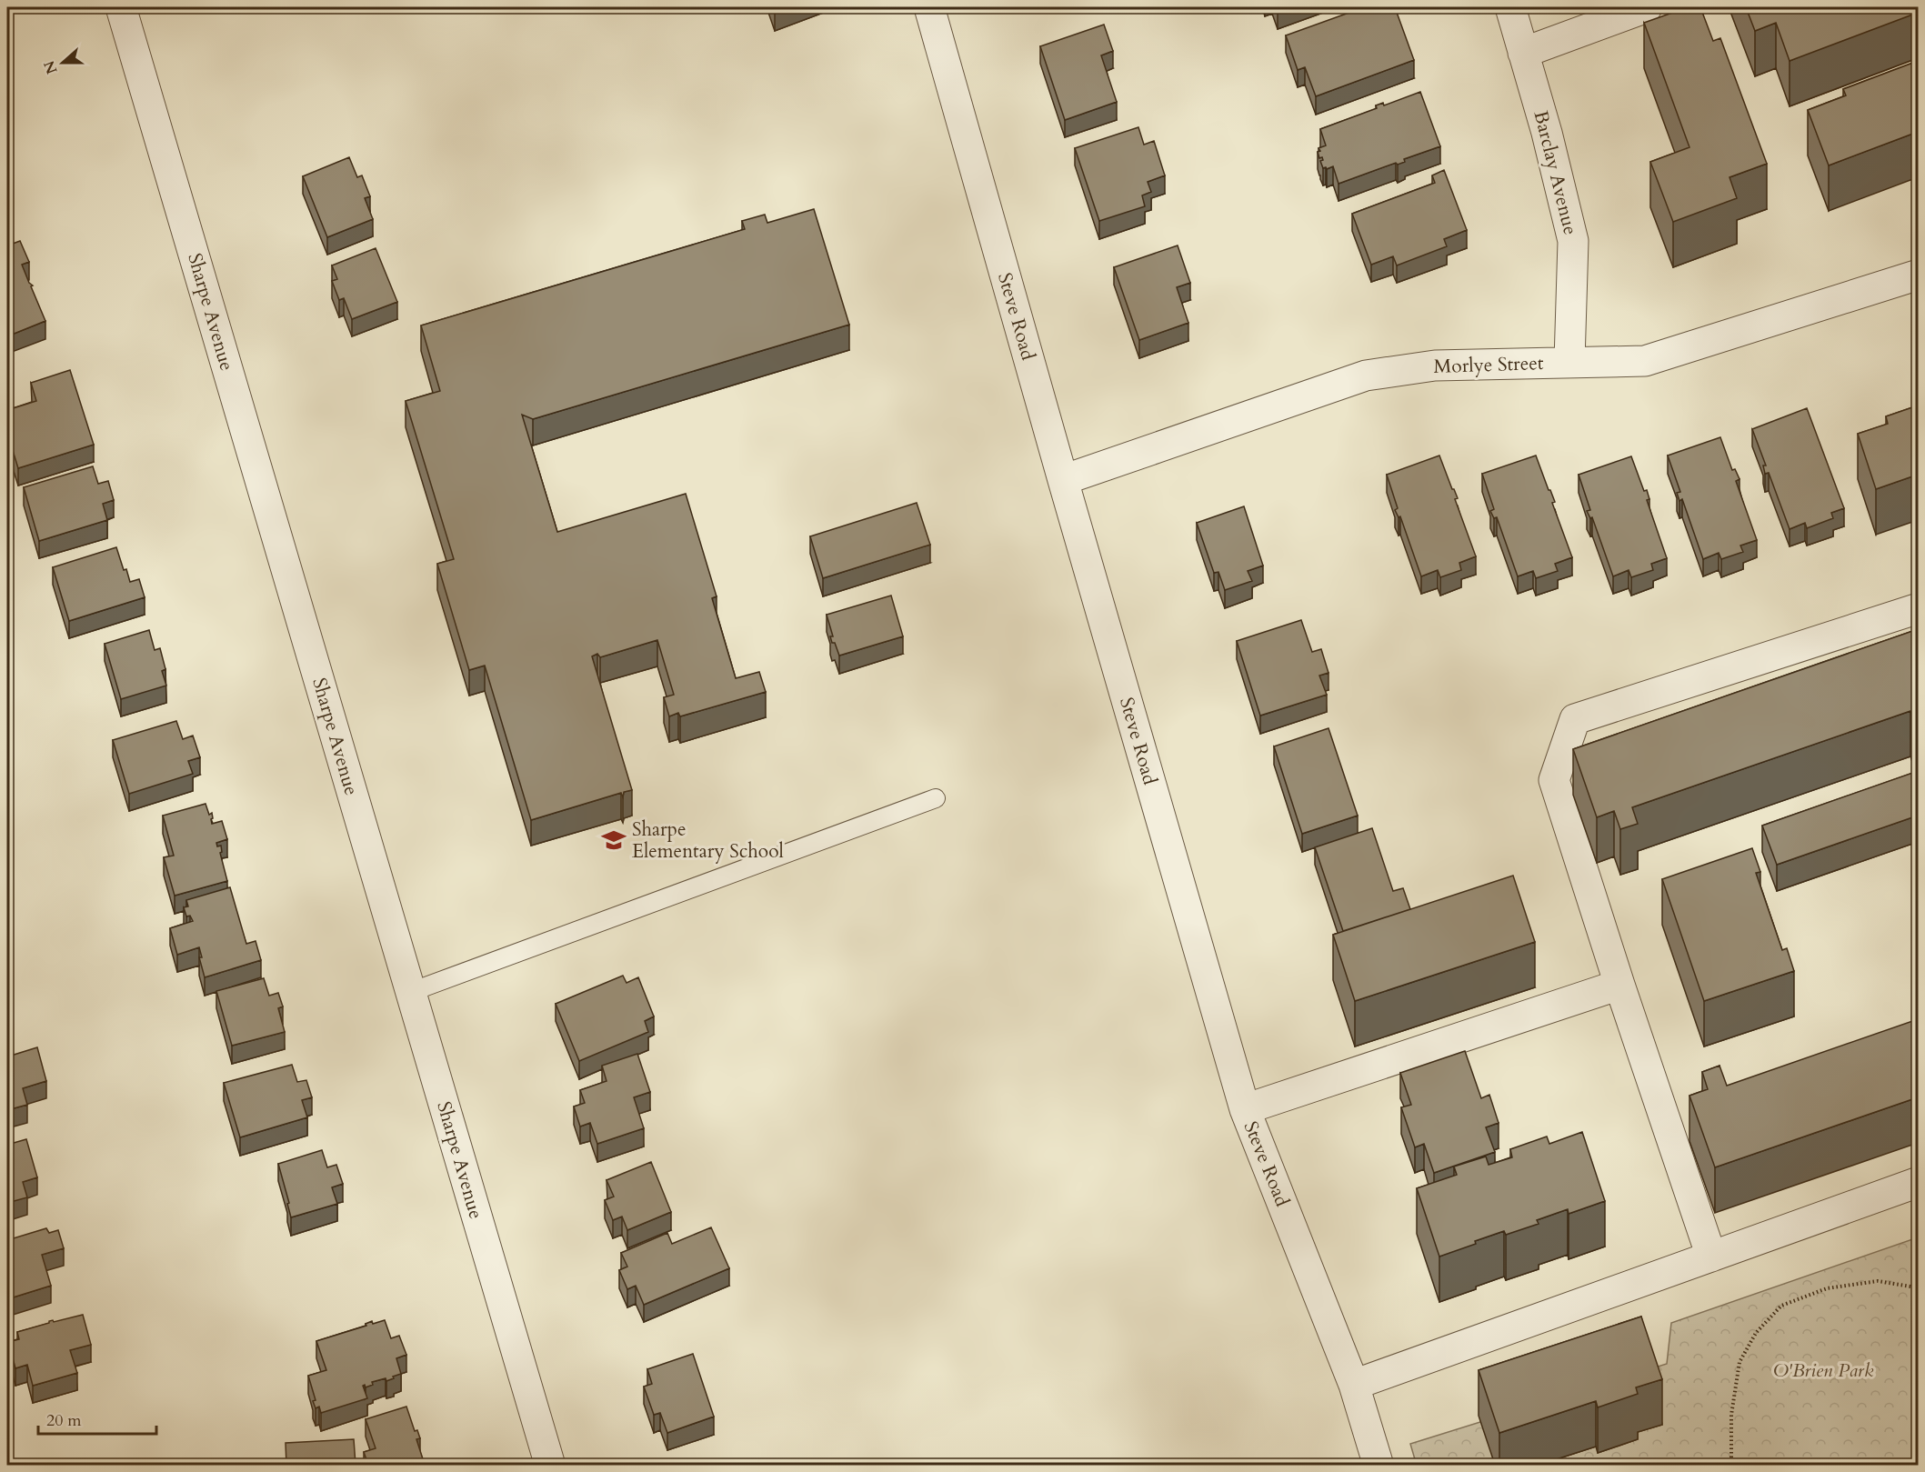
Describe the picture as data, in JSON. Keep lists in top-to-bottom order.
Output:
{
  "streets": {
    "street": [
      "Barclay Avenue",
      "Sharpe Avenue",
      "Steve Road",
      "Morlye Street"
    ]
  },
  "crossings": [
    ["Barclay Avenue", "Morlye Street"],
    ["Steve Road", "Morlye Street"]
  ],
  "parks": ["O'Brien Park"],
  "places": {
    "school or university": ["Sharpe Elementary School"]
  },
  "scale_bar": "20 m",
  "north": "left"
}
